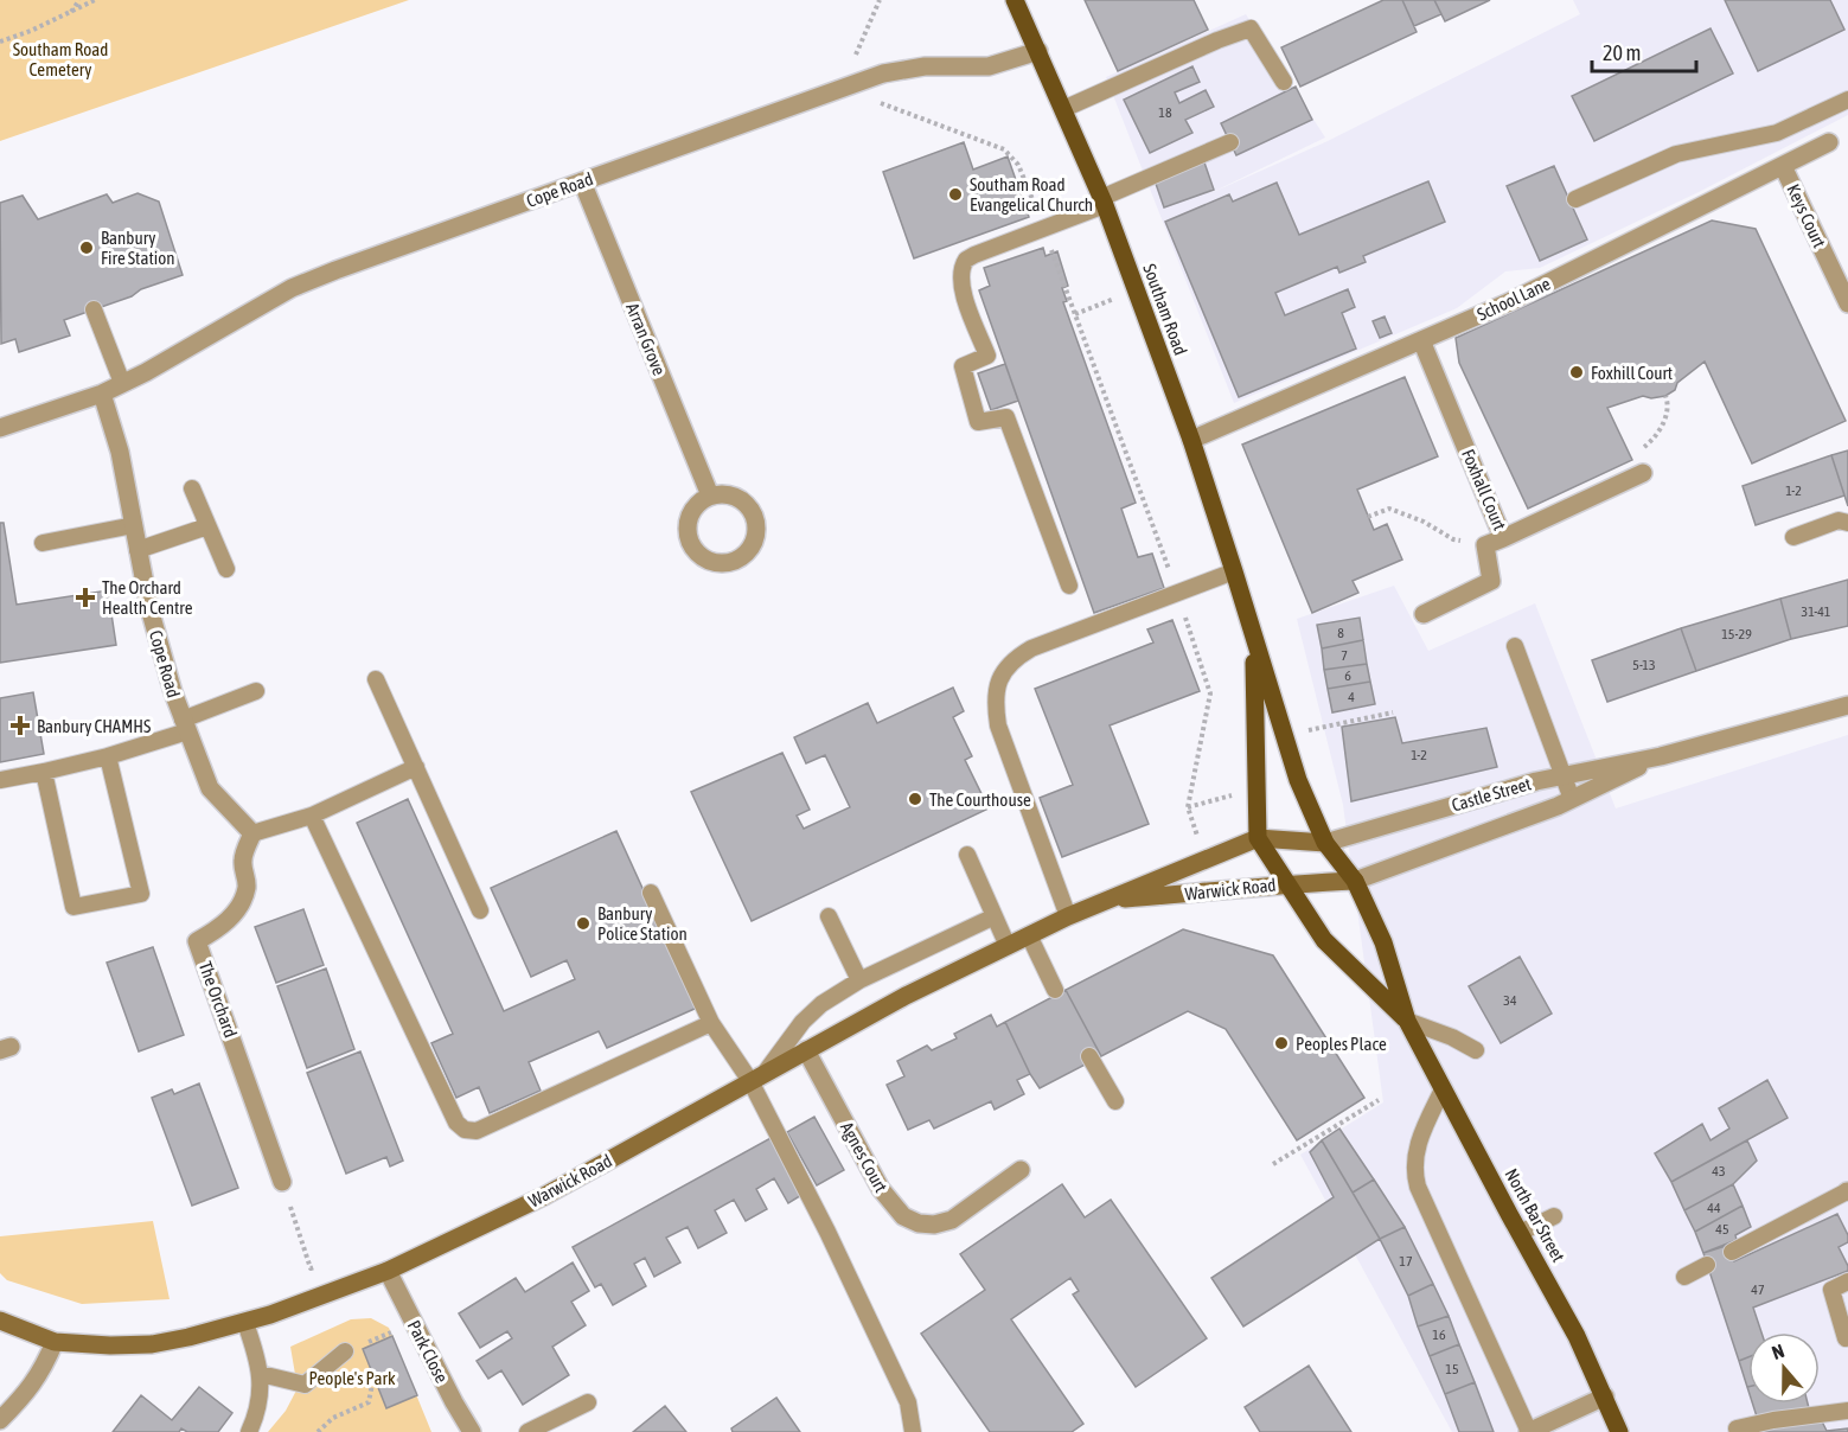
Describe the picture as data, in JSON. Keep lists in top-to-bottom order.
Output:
{
  "streets": {
    "main road": ["Southam Road", "Warwick Road", "North Bar Street"],
    "street": [
      "Cope Road",
      "Keys Court",
      "School Lane",
      "Arran Grove",
      "Foxhall Court",
      "Castle Street",
      "The Orchard",
      "Agnes Court",
      "Park Close"
    ]
  },
  "crossings": [
    ["Cope Road", "Southam Road"],
    ["Cope Road", "Arran Grove"],
    ["Cope Road", "The Orchard"],
    ["Keys Court", "School Lane"],
    ["School Lane", "Southam Road"],
    ["School Lane", "Foxhall Court"],
    ["Southam Road", "Castle Street"],
    ["Southam Road", "Warwick Road"],
    ["Southam Road", "North Bar Street"],
    ["Castle Street", "Warwick Road"],
    ["Castle Street", "North Bar Street"],
    ["Warwick Road", "Agnes Court"],
    ["Warwick Road", "North Bar Street"],
    ["Warwick Road", "Park Close"]
  ],
  "parks": ["Southam Road Cemetery", "People's Park"],
  "places": {
    "other": [
      "Southam Road Evangelical Church",
      "Banbury Fire Station",
      "Foxhill Court",
      "The Courthouse",
      "Banbury Police Station",
      "Peoples Place"
    ],
    "health": ["The Orchard Health Centre", "Banbury CHAMHS"]
  },
  "house_numbers": [
    "18",
    "1-2",
    "31-41",
    "8",
    "15-29",
    "7",
    "5-13",
    "6",
    "4",
    "1-2",
    "34",
    "43",
    "44",
    "45",
    "17",
    "47",
    "16",
    "15"
  ],
  "scale_bar": "20 m",
  "north": "top"
}
